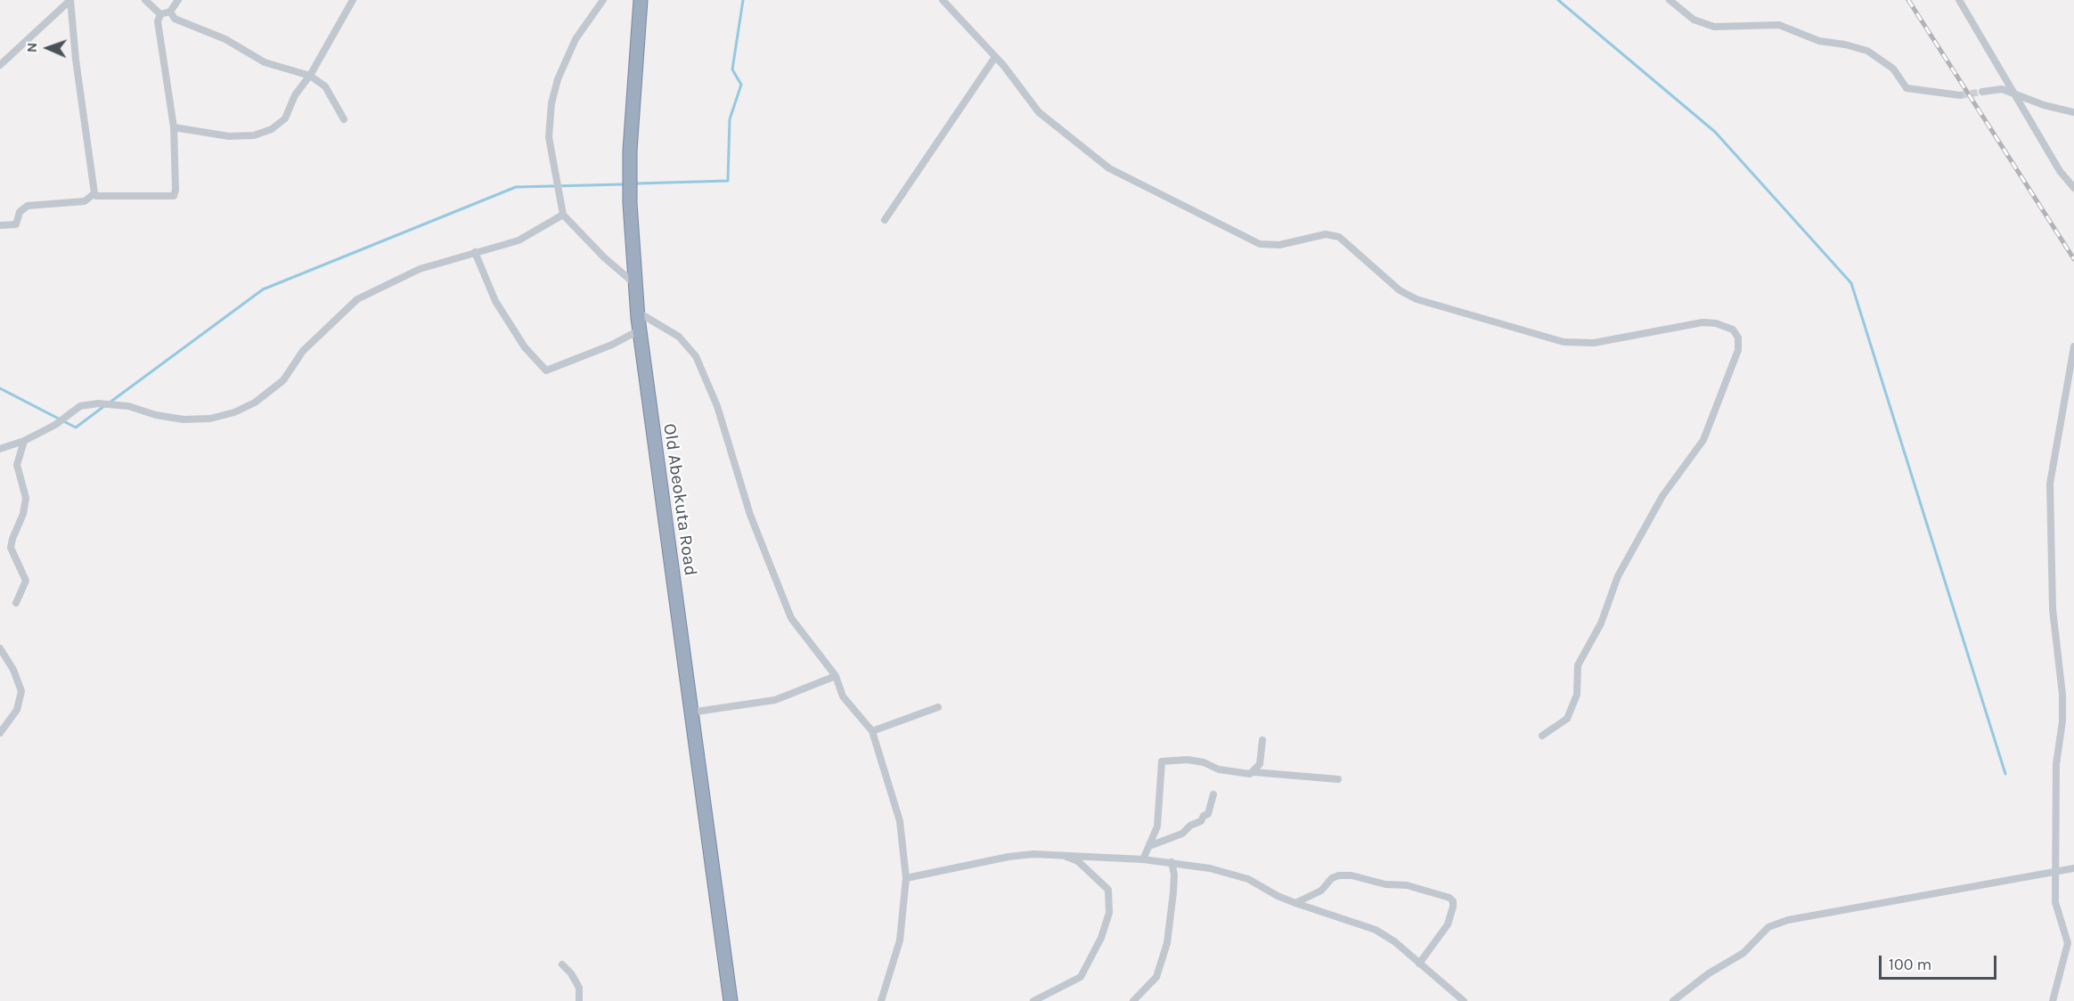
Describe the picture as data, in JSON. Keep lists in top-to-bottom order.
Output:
{
  "streets": {
    "highway": ["Old Abeokuta Road"]
  },
  "scale_bar": "100 m",
  "north": "left"
}
